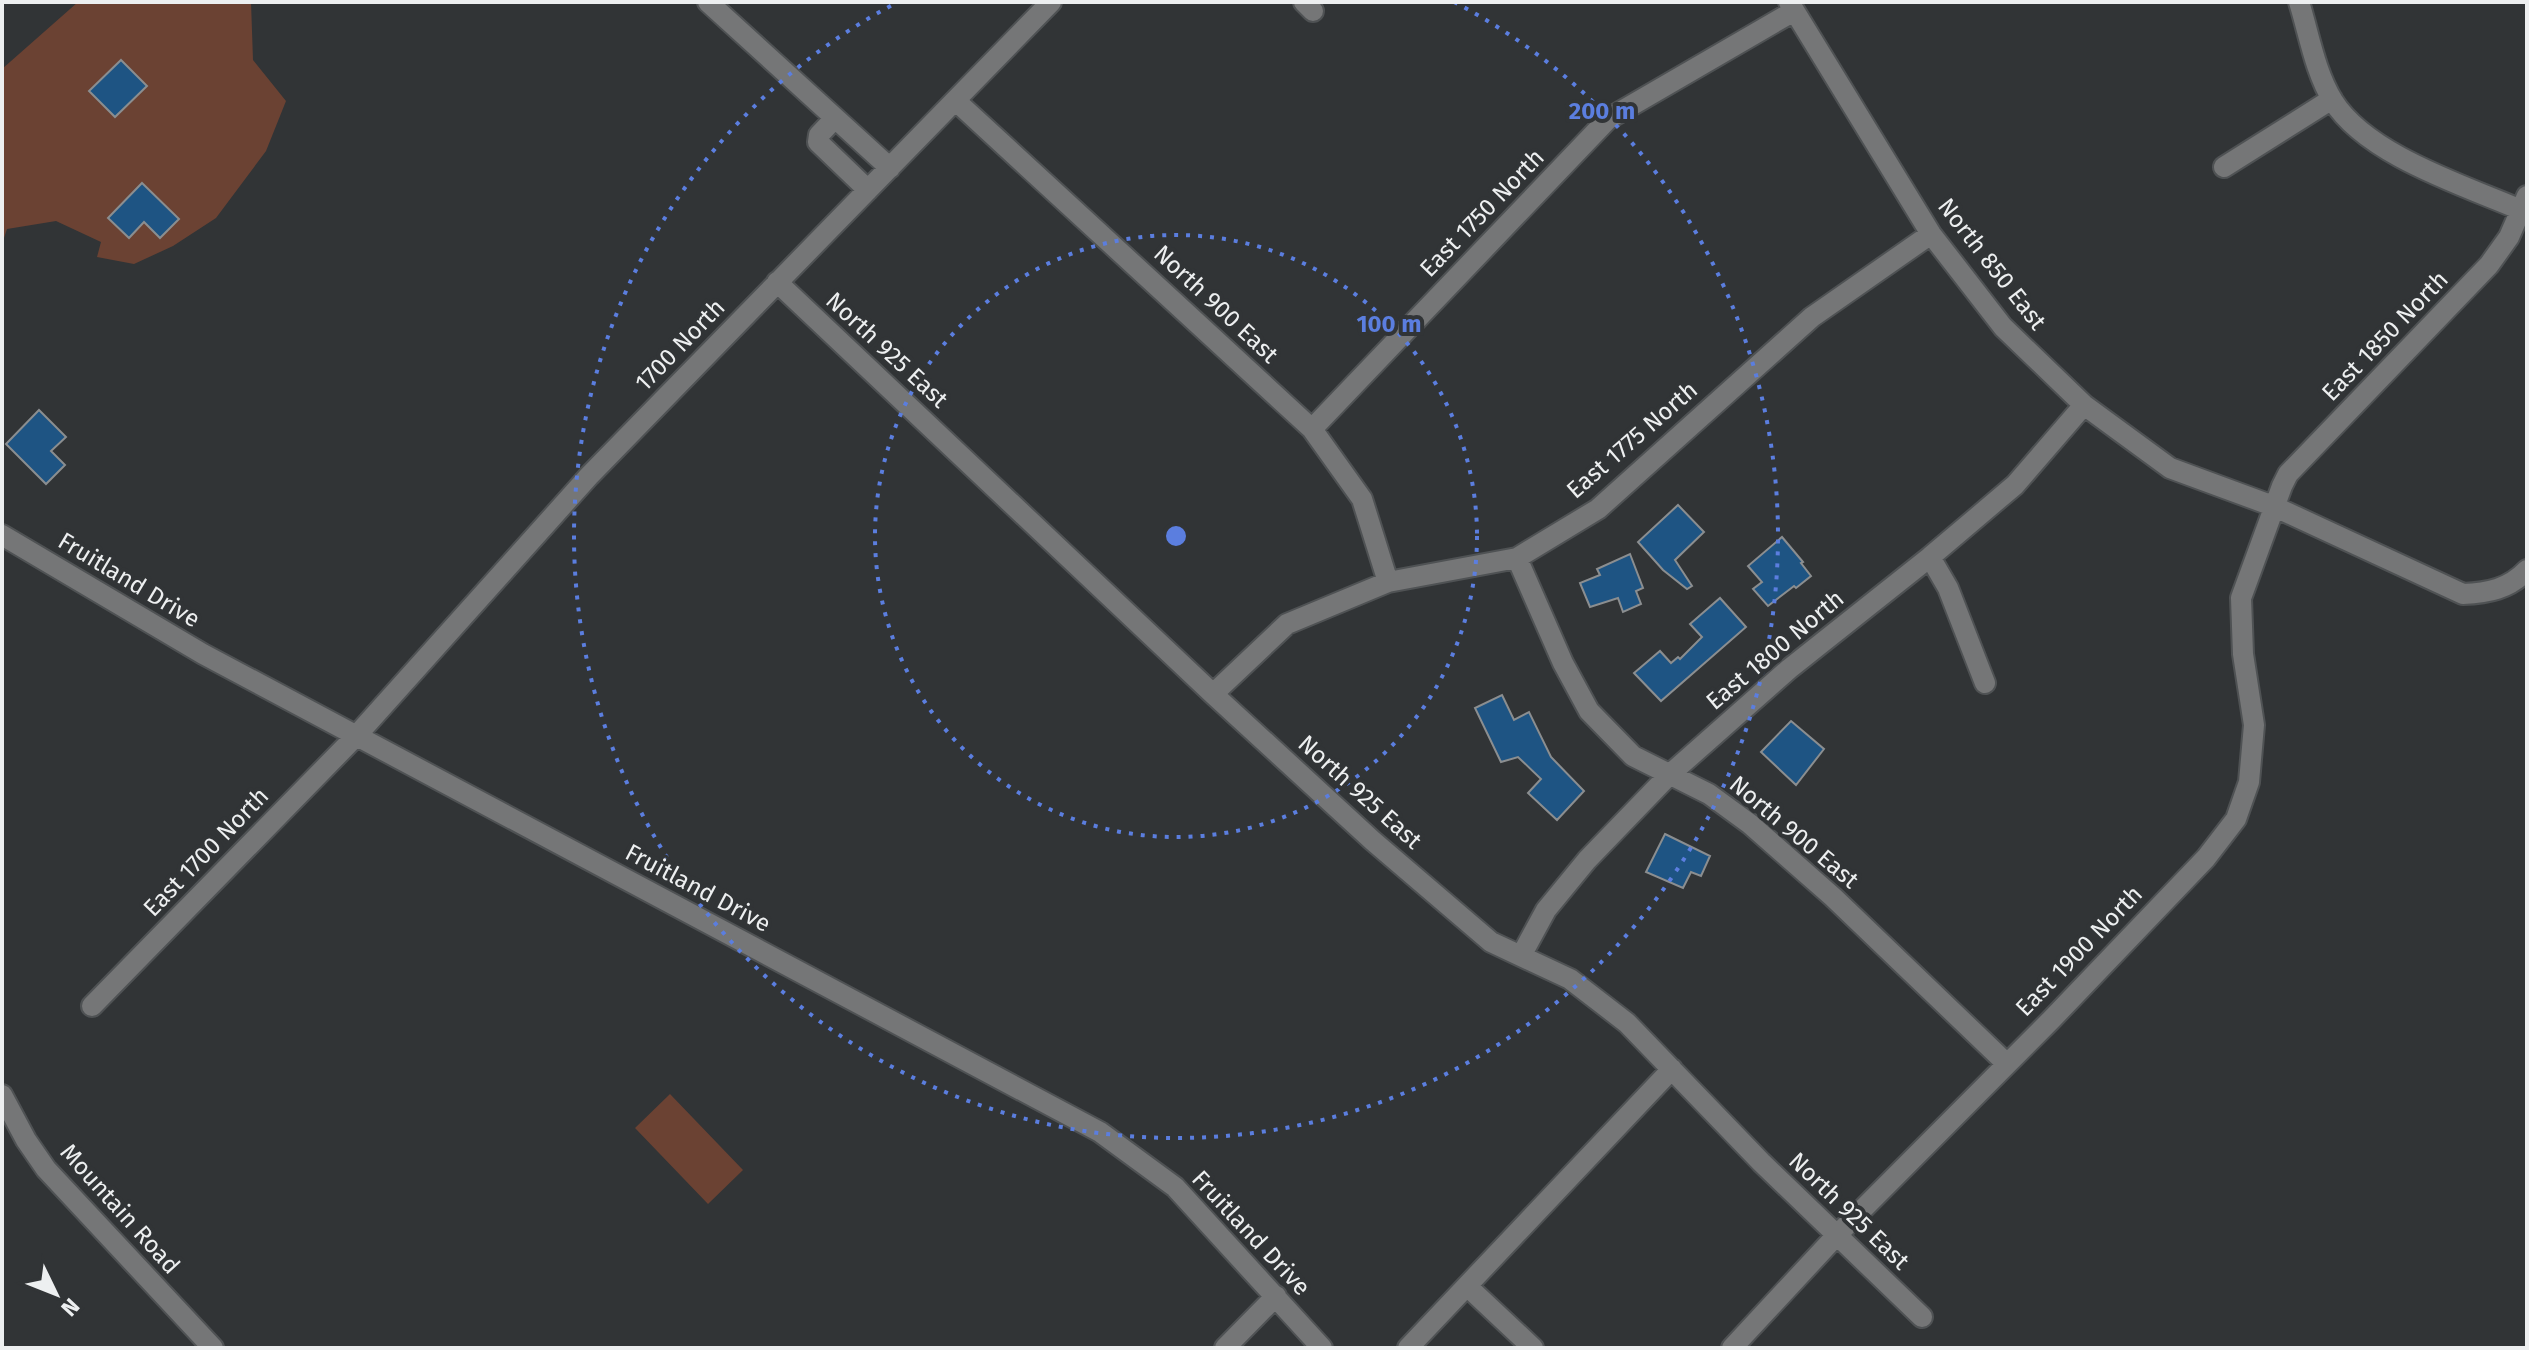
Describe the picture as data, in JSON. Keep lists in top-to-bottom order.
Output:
{
  "streets": {
    "street": [
      "East 1750 North",
      "North 850 East",
      "North 900 East",
      "East 1850 North",
      "1700 North",
      "North 925 East",
      "East 1775 North",
      "Fruitland Drive",
      "East 1800 North",
      "East 1700 North",
      "East 1900 North",
      "Mountain Road"
    ]
  },
  "crossings": [
    ["East 1750 North", "North 850 East"],
    ["East 1750 North", "North 900 East"],
    ["North 850 East", "East 1850 North"],
    ["North 850 East", "East 1775 North"],
    ["North 850 East", "East 1800 North"],
    ["North 850 East", "East 1900 North"],
    ["North 900 East", "1700 North"],
    ["North 900 East", "East 1775 North"],
    ["North 900 East", "East 1800 North"],
    ["North 900 East", "East 1900 North"],
    ["East 1850 North", "East 1900 North"],
    ["1700 North", "North 925 East"],
    ["1700 North", "Fruitland Drive"],
    ["1700 North", "East 1700 North"],
    ["North 925 East", "East 1775 North"],
    ["North 925 East", "East 1800 North"],
    ["North 925 East", "East 1900 North"],
    ["Fruitland Drive", "East 1700 North"]
  ],
  "north": "bottom right",
  "rings": ["200 m", "100 m"]
}
